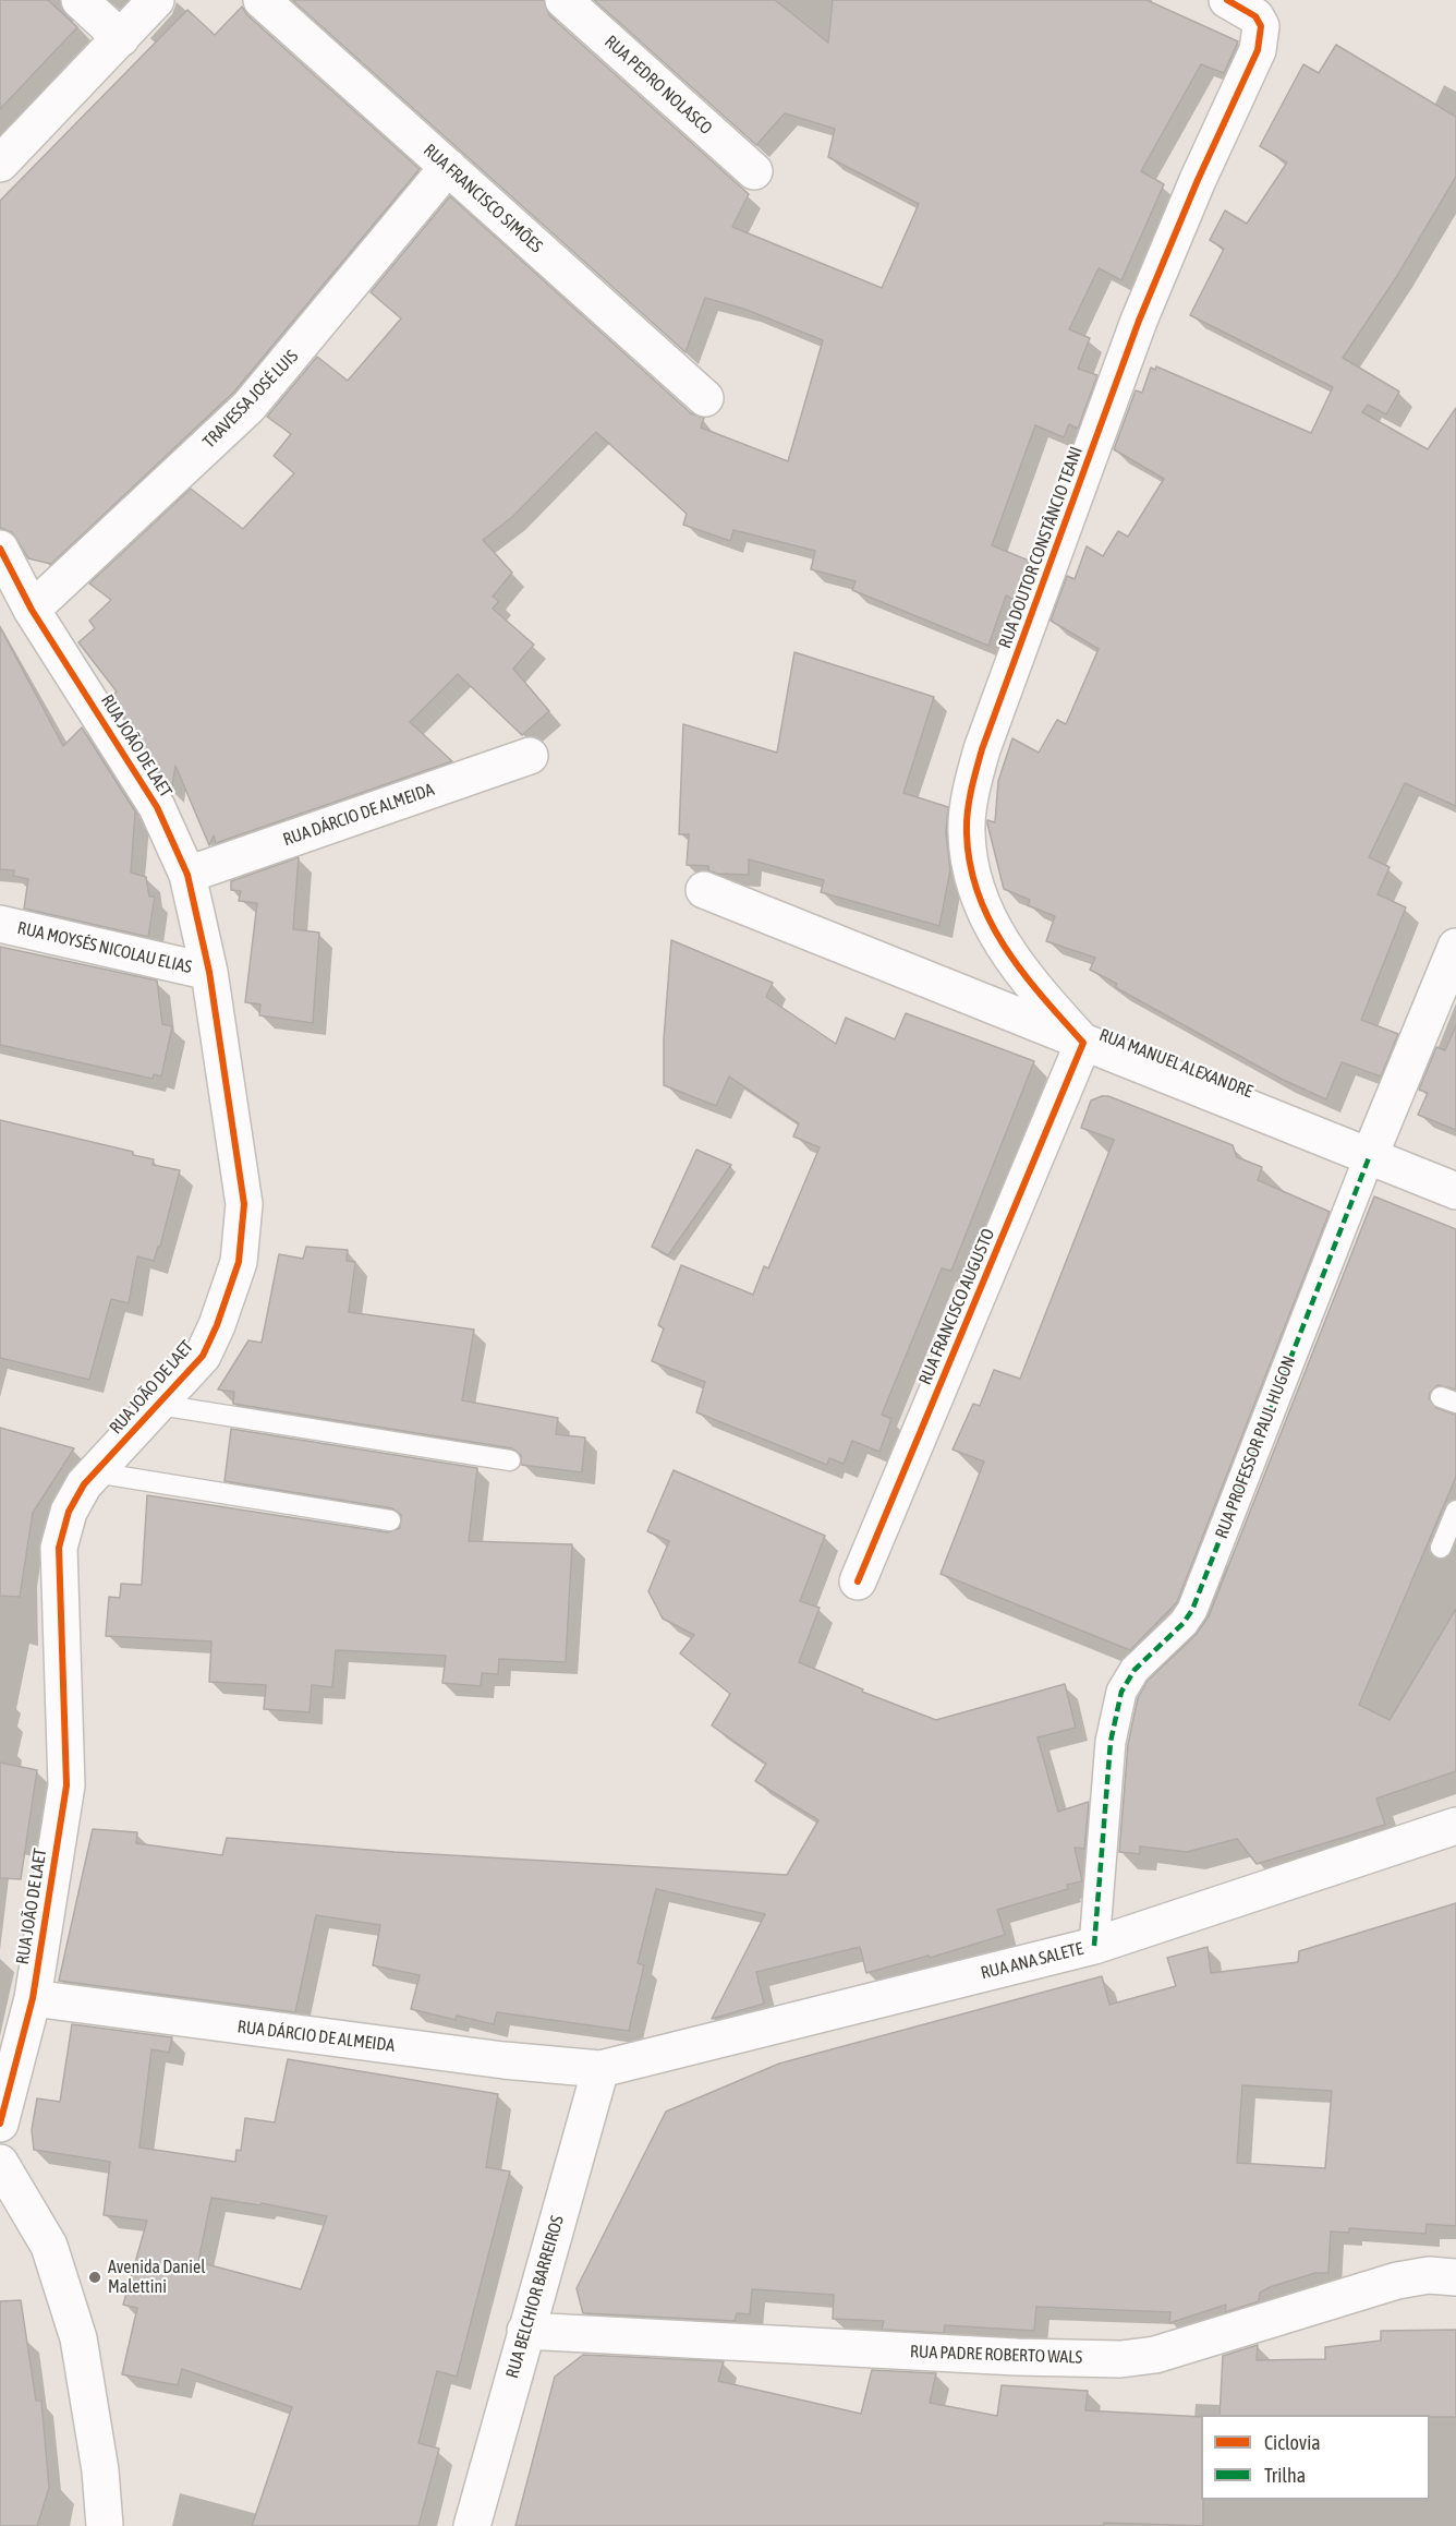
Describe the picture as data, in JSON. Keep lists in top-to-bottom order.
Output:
{
  "streets": {
    "street": [
      "RUA PEDRO NOLASCO",
      "RUA FRANCISCO SIMÕES",
      "TRAVESSA JOSÉ LUIS",
      "RUA DOUTOR CONSTÂNCIO TEANI",
      "RUA JOÃO DE LAET",
      "RUA DÁRCIO DE ALMEIDA",
      "RUA MOYSÉS NICOLAU ELIAS",
      "RUA MANUEL ALEXANDRE",
      "RUA FRANCISCO AUGUSTO",
      "RUA PROFESSOR PAUL HUGON",
      "RUA ANA SALETE",
      "RUA BELCHIOR BARREIROS",
      "RUA PADRE ROBERTO WALS"
    ]
  },
  "crossings": [
    ["RUA FRANCISCO SIMÕES", "TRAVESSA JOSÉ LUIS"],
    ["TRAVESSA JOSÉ LUIS", "RUA JOÃO DE LAET"],
    ["RUA DOUTOR CONSTÂNCIO TEANI", "RUA MANUEL ALEXANDRE"],
    ["RUA DOUTOR CONSTÂNCIO TEANI", "RUA FRANCISCO AUGUSTO"],
    ["RUA JOÃO DE LAET", "RUA DÁRCIO DE ALMEIDA"],
    ["RUA JOÃO DE LAET", "RUA MOYSÉS NICOLAU ELIAS"],
    ["RUA DÁRCIO DE ALMEIDA", "RUA ANA SALETE"],
    ["RUA DÁRCIO DE ALMEIDA", "RUA BELCHIOR BARREIROS"],
    ["RUA MANUEL ALEXANDRE", "RUA FRANCISCO AUGUSTO"],
    ["RUA MANUEL ALEXANDRE", "RUA PROFESSOR PAUL HUGON"],
    ["RUA PROFESSOR PAUL HUGON", "RUA ANA SALETE"],
    ["RUA ANA SALETE", "RUA BELCHIOR BARREIROS"],
    ["RUA BELCHIOR BARREIROS", "RUA PADRE ROBERTO WALS"]
  ],
  "places": ["Avenida Daniel Malettini"],
  "legend": ["Ciclovia", "Trilha"]
}
